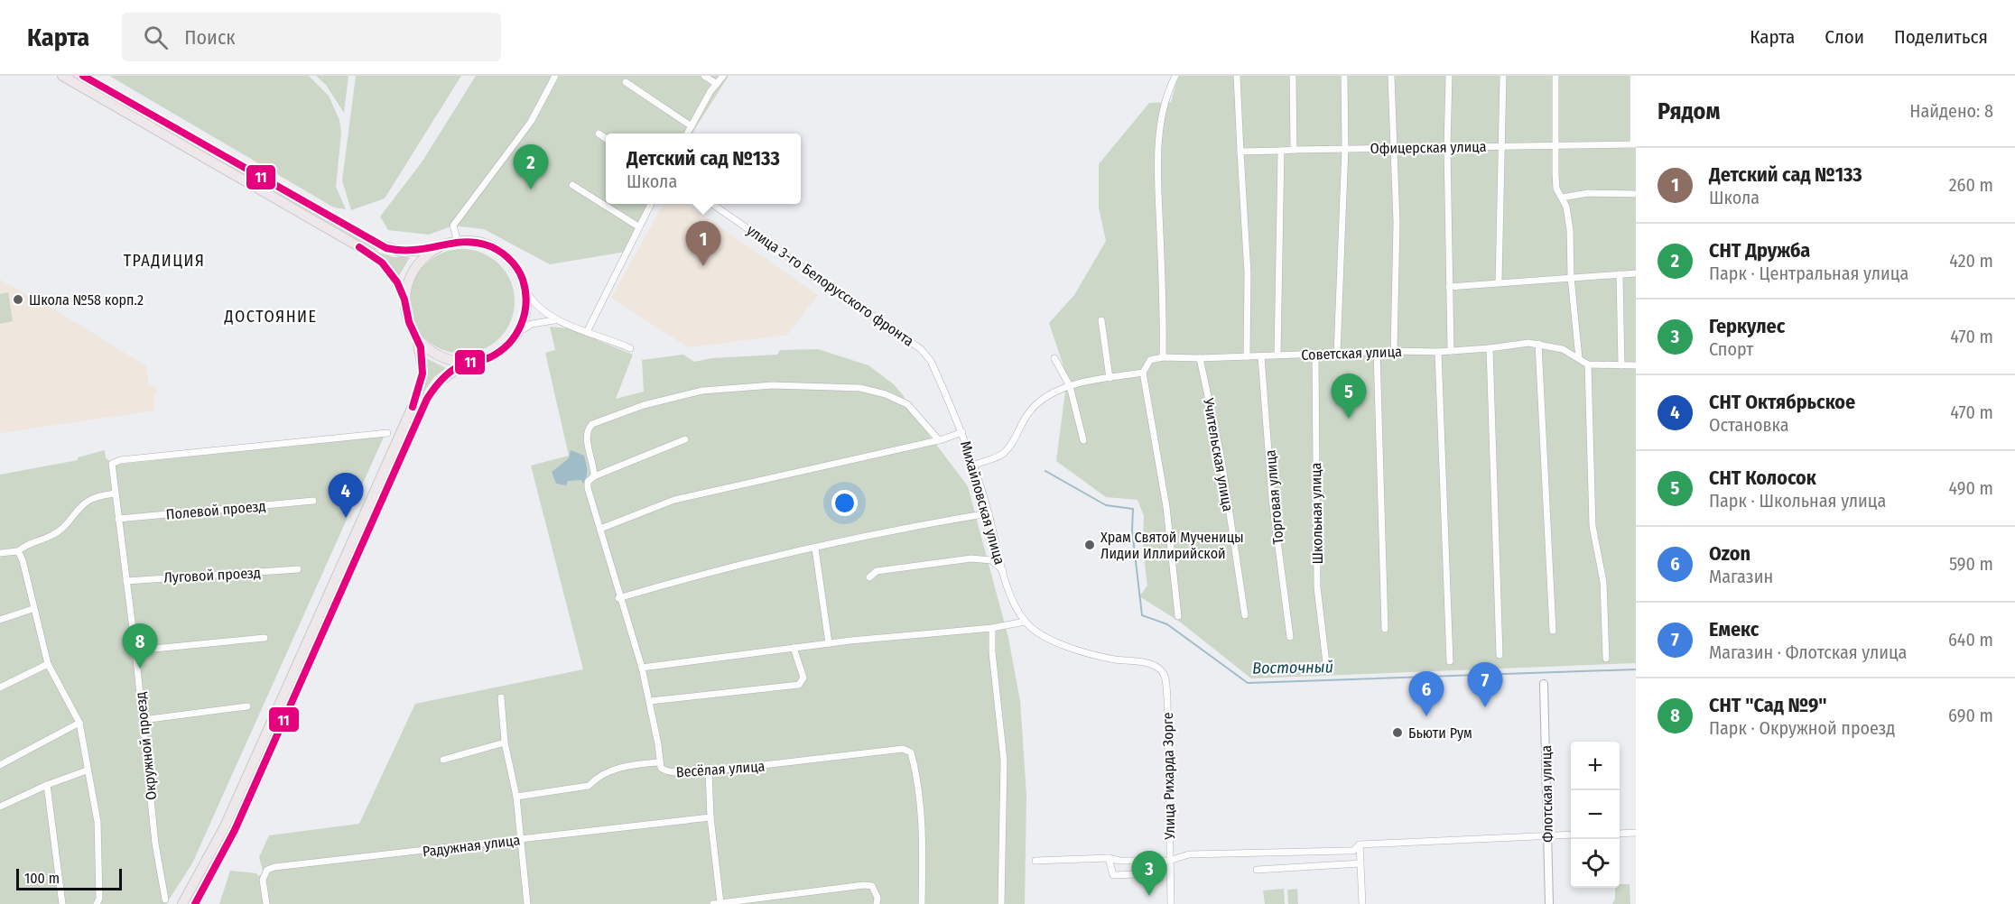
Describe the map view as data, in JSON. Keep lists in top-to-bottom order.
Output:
{
  "streets": {
    "street": [
      "Офицерская улица",
      "улица 3-го Белорусского фронта",
      "Советская улица",
      "Учительская улица",
      "Торговая улица",
      "Михайловская улица",
      "Полевой проезд",
      "Школьная улица",
      "Луговой проезд",
      "Окружной проезд",
      "Весёлая улица",
      "Улица Рихарда Зорге",
      "Флотская улица",
      "Радужная улица"
    ]
  },
  "crossings": [
    ["улица 3-го Белорусского фронта", "Михайловская улица"],
    ["Советская улица", "Учительская улица"],
    ["Советская улица", "Торговая улица"],
    ["Советская улица", "Школьная улица"],
    ["Михайловская улица", "Улица Рихарда Зорге"],
    ["Полевой проезд", "Окружной проезд"],
    ["Луговой проезд", "Окружной проезд"]
  ],
  "districts": ["ТРАДИЦИЯ", "ДОСТОЯНИЕ"],
  "water": ["Восточный"],
  "places": ["Школа №58 корп.2", "Храм Святой Мученицы Лидии Иллирийской", "Бьюти Рум"],
  "lines": ["transit line 11"],
  "scale_bar": "100 m",
  "page": {
    "header": "Карта",
    "search": "Поиск",
    "nav": ["Карта", "Слои", "Поделиться"],
    "heading": ["Рядом", "Найдено: 8"],
    "popup": ["Детский сад №133", "Школа"],
    "pins": [
      "2",
      "1",
      "5",
      "4",
      "8",
      "7",
      "6",
      "3"
    ],
    "list": [
      {
        "mark": "1",
        "name": "Детский сад №133",
        "note": "Школа",
        "value": "260 m"
      },
      {
        "mark": "2",
        "name": "СНТ Дружба",
        "note": "Парк · Центральная улица",
        "value": "420 m"
      },
      {
        "mark": "3",
        "name": "Геркулес",
        "note": "Спорт",
        "value": "470 m"
      },
      {
        "mark": "4",
        "name": "СНТ Октябрьское",
        "note": "Остановка",
        "value": "470 m"
      },
      {
        "mark": "5",
        "name": "СНТ Колосок",
        "note": "Парк · Школьная улица",
        "value": "490 m"
      },
      {
        "mark": "6",
        "name": "Ozon",
        "note": "Магазин",
        "value": "590 m"
      },
      {
        "mark": "7",
        "name": "Емекс",
        "note": "Магазин · Флотская улица",
        "value": "640 m"
      },
      {
        "mark": "8",
        "name": "СНТ \"Сад №9\"",
        "note": "Парк · Окружной проезд",
        "value": "690 m"
      }
    ],
    "map_buttons": ["+", "−"],
    "scale": "100 m"
  }
}
